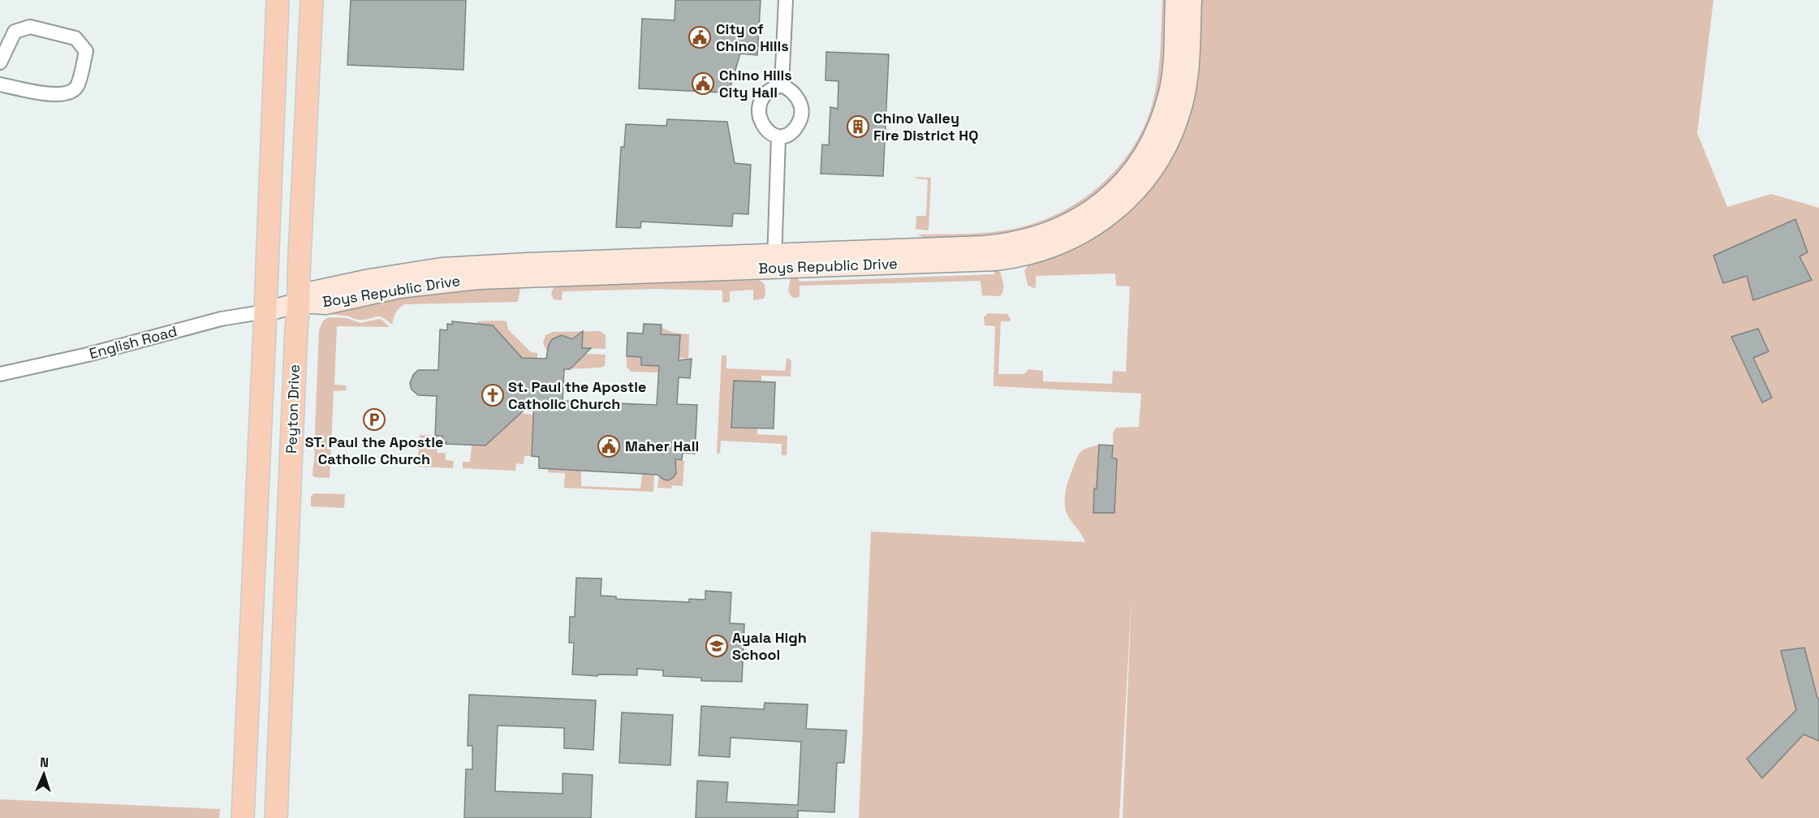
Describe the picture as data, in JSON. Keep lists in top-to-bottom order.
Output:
{
  "streets": {
    "main road": ["Boys Republic Drive", "Peyton Drive"],
    "street": ["English Road"]
  },
  "crossings": [
    ["Boys Republic Drive", "English Road"],
    ["Boys Republic Drive", "Peyton Drive"]
  ],
  "places": {
    "public building": ["City of Chino Hills", "Chino Hills City Hall", "Maher Hall"],
    "building": ["Chino Valley Fire District HQ"],
    "church": ["St. Paul the Apostle Catholic Church"],
    "parking": ["ST. Paul the Apostle Catholic Church"],
    "school or university": ["Ayala High School"]
  },
  "north": "top"
}
